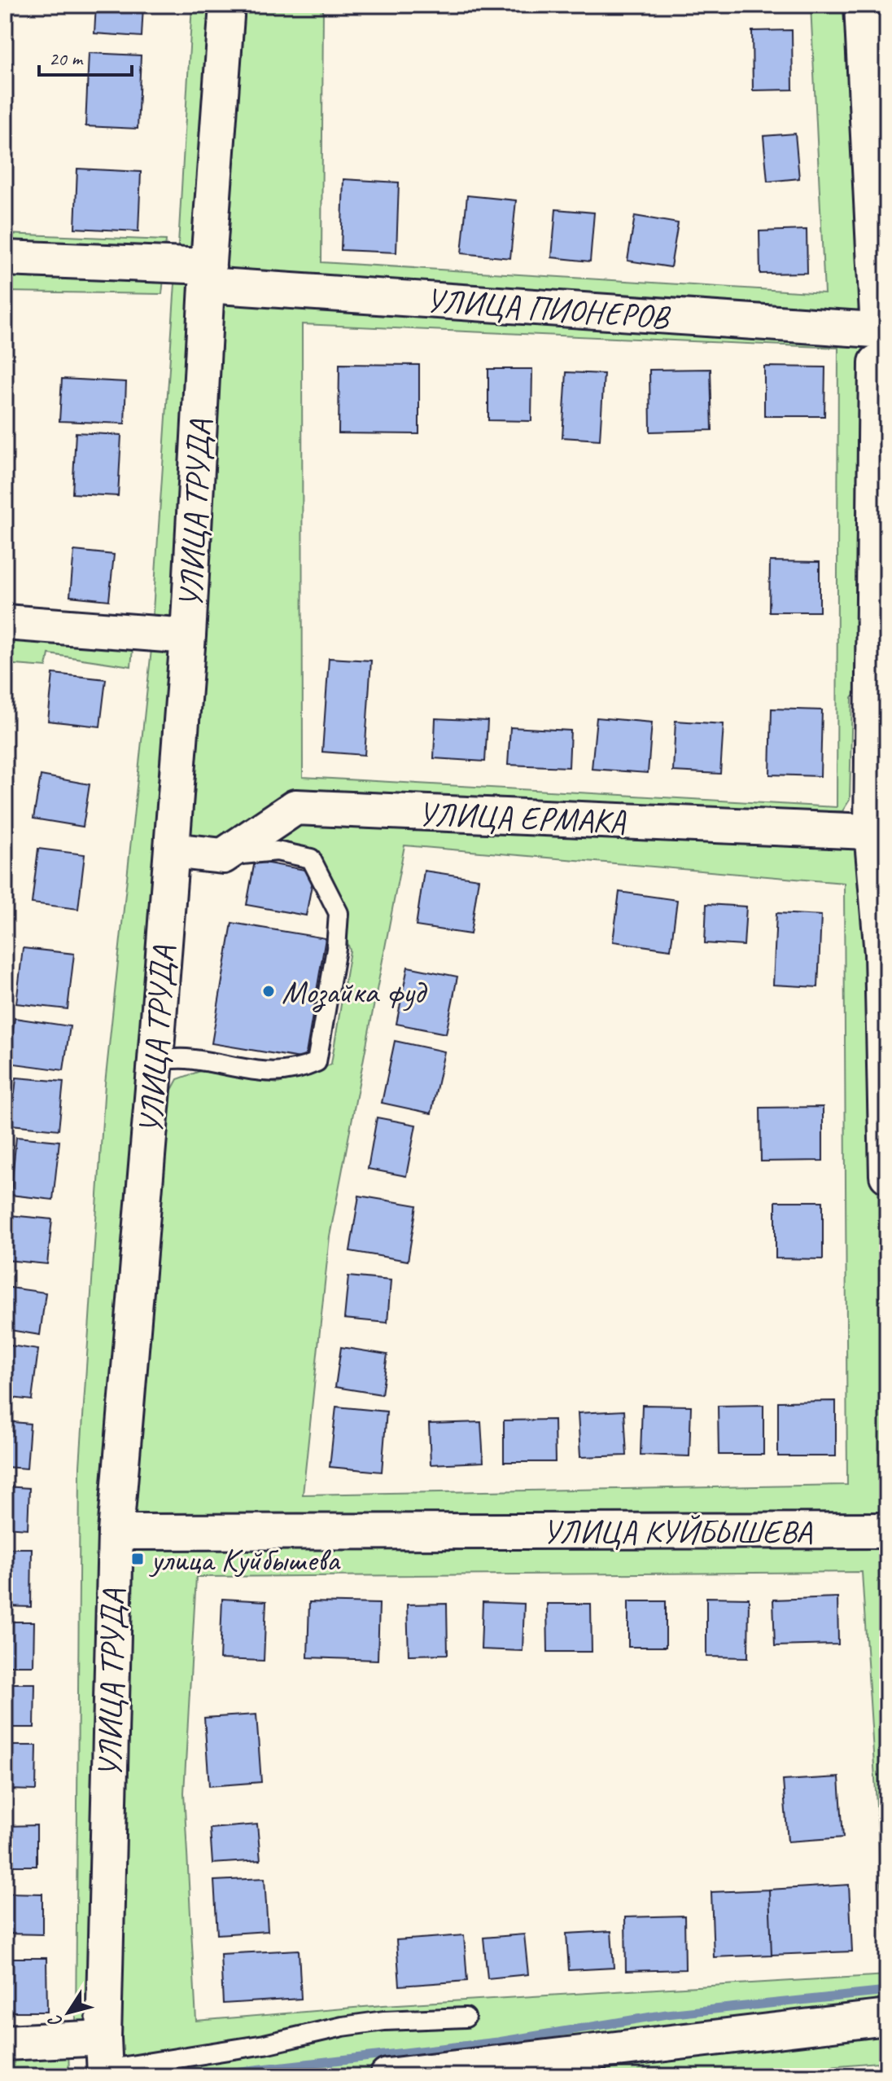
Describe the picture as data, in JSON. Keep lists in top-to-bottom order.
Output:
{
  "streets": {
    "street": [
      "УЛИЦА ПИОНЕРОВ",
      "УЛИЦА ТРУДА",
      "УЛИЦА ЕРМАКА",
      "УЛИЦА КУЙБЫШЕВА"
    ]
  },
  "crossings": [
    ["УЛИЦА ПИОНЕРОВ", "УЛИЦА ТРУДА"],
    ["УЛИЦА ТРУДА", "УЛИЦА КУЙБЫШЕВА"]
  ],
  "places": {
    "other": ["Мозайка фуд"],
    "transit": ["улица Куйбышева"]
  },
  "scale_bar": "20 m",
  "north": "bottom left"
}
